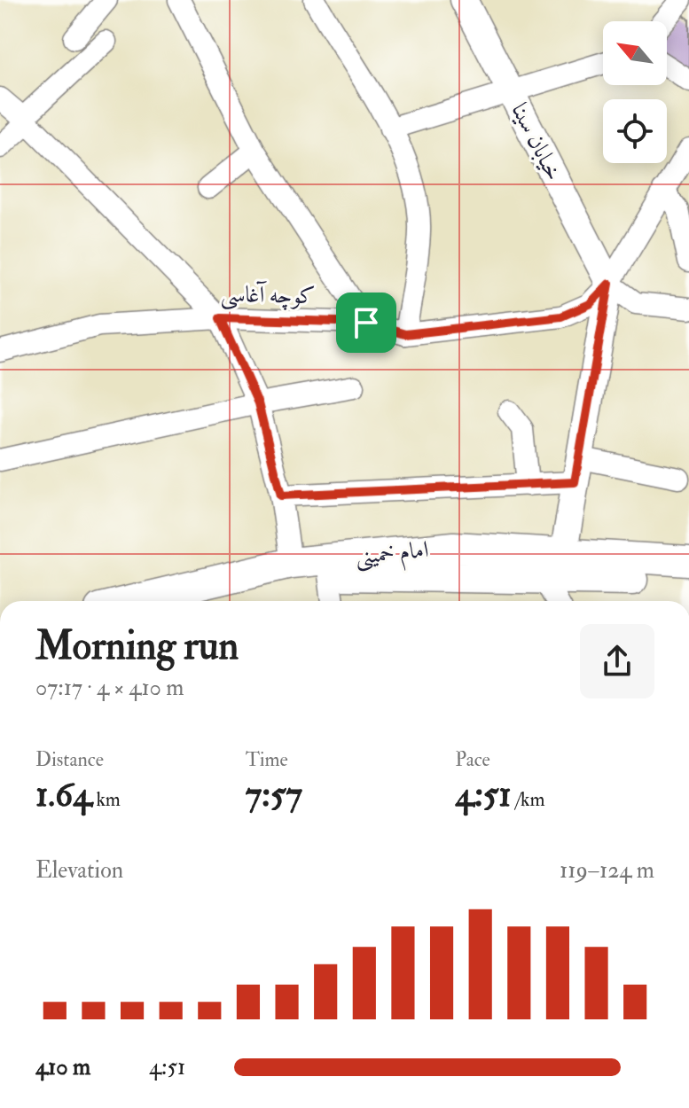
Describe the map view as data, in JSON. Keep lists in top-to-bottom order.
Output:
{
  "streets": {
    "main road": ["امام خمینی"],
    "street": ["خیابان سینا", "کوچه آغاسی"]
  },
  "crossings": [
    ["خیابان سینا", "کوچه آغاسی"]
  ],
  "north": "top left",
  "page": {
    "heading": ["Morning run", "07:17 · 4 × 410 m"],
    "stats": [
      ["Distance", "1.64 km"],
      ["Time", "7:57"],
      ["Pace", "4:51 /km"]
    ],
    "chart": ["Elevation", "119–124 m"],
    "list": [
      {
        "name": "410 m",
        "note": "4:51"
      }
    ]
  }
}
